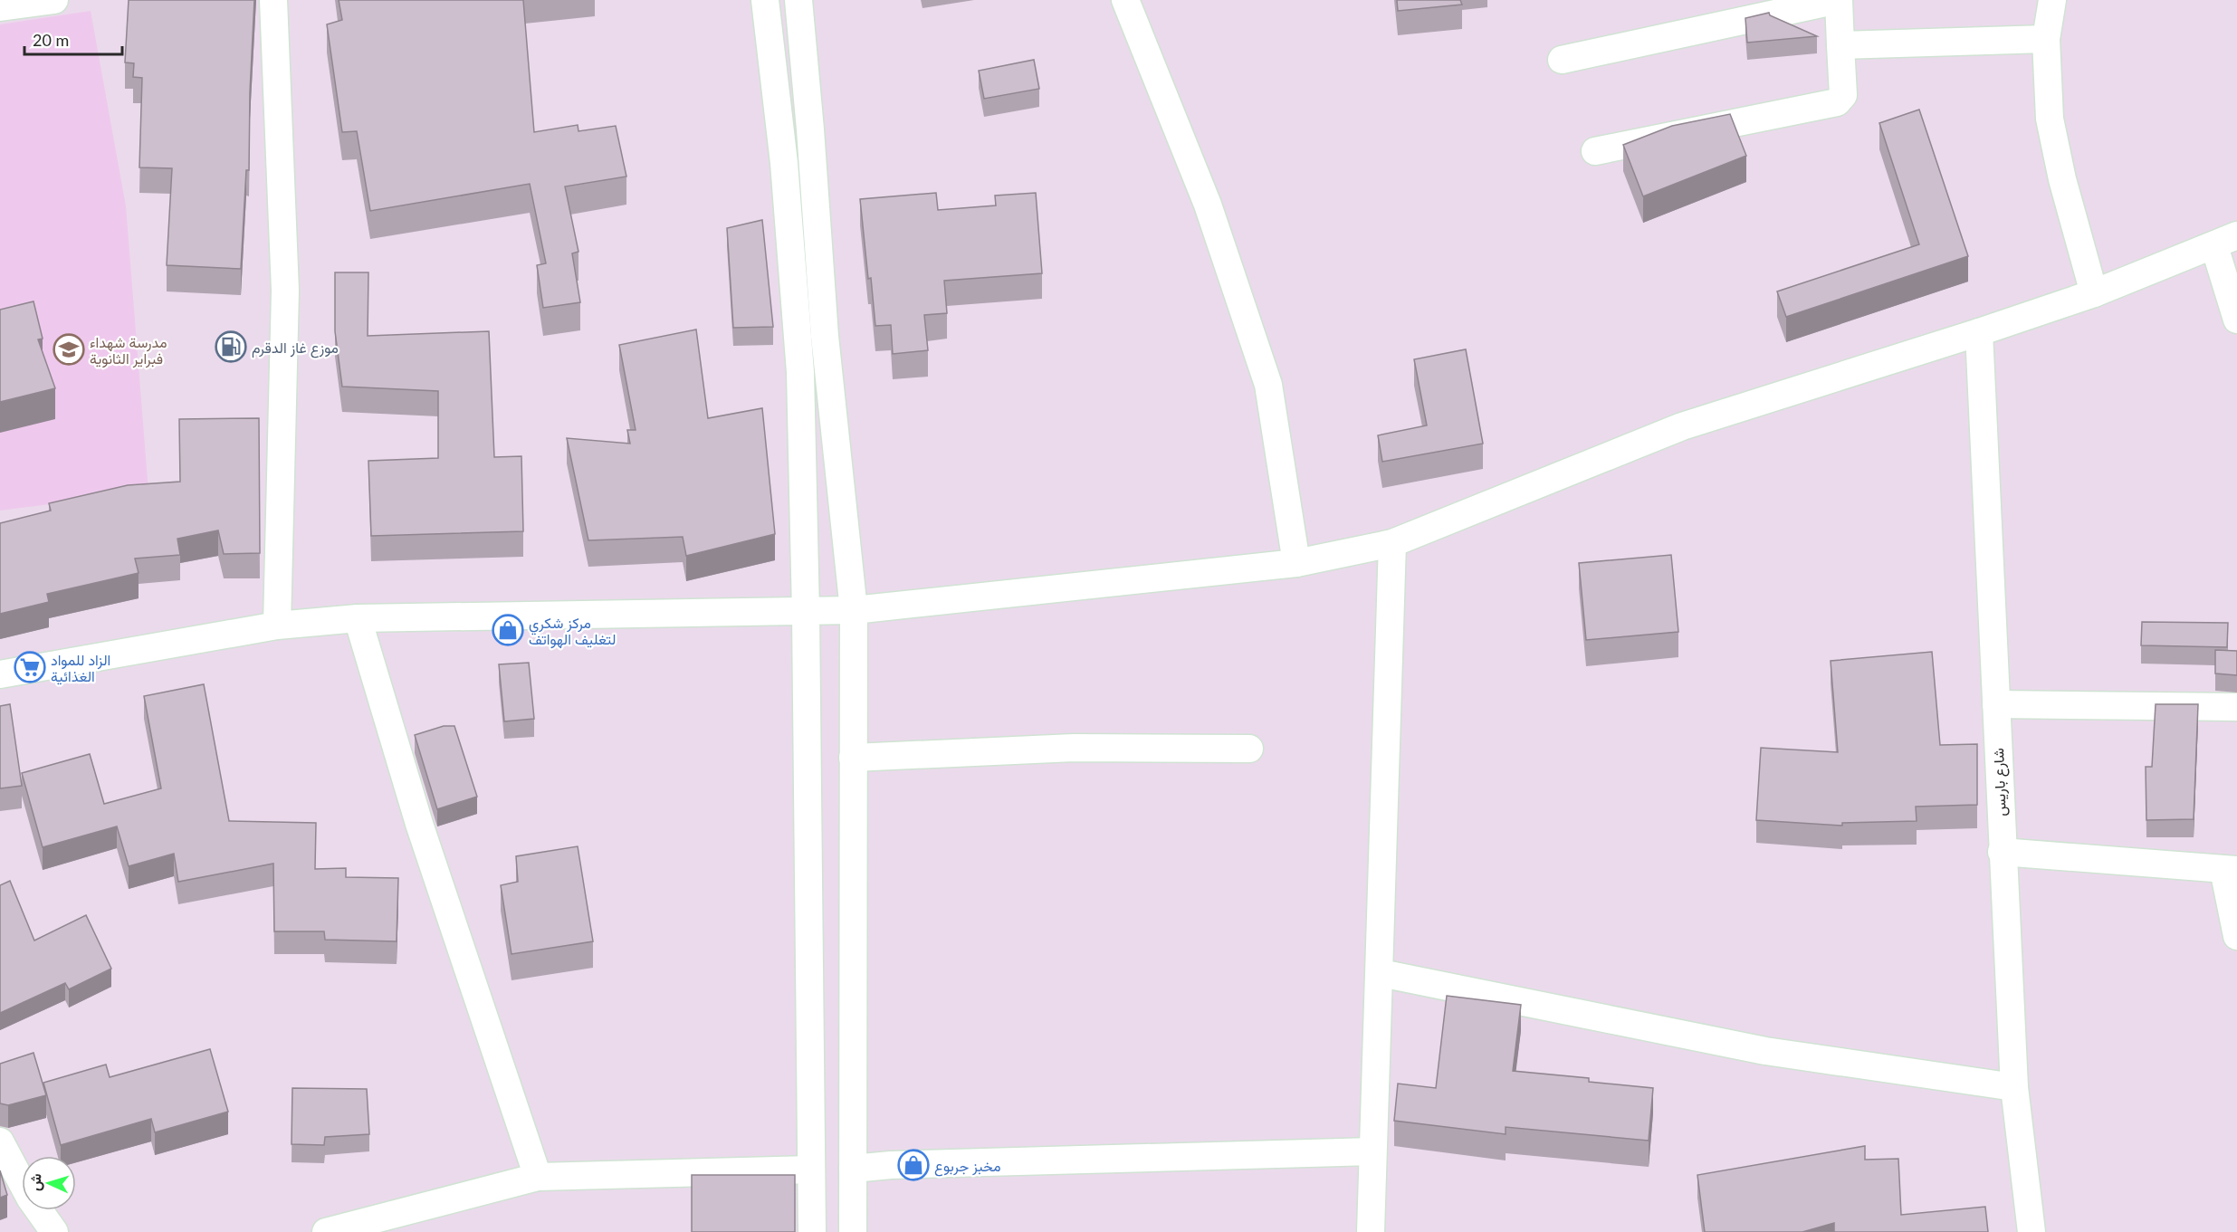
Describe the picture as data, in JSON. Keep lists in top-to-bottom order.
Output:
{
  "streets": {
    "street": ["شارع باريس"]
  },
  "places": {
    "fuel station": ["موزع غاز الدقرم"],
    "school or university": ["مدرسة شهداء فبراير الثانوية"],
    "shop": ["مركز شكري لتغليف الهواتف", "مخبز جربوع"],
    "supermarket": ["الزاد للمواد الغذائية"]
  },
  "scale_bar": "20 m",
  "north": "left"
}
